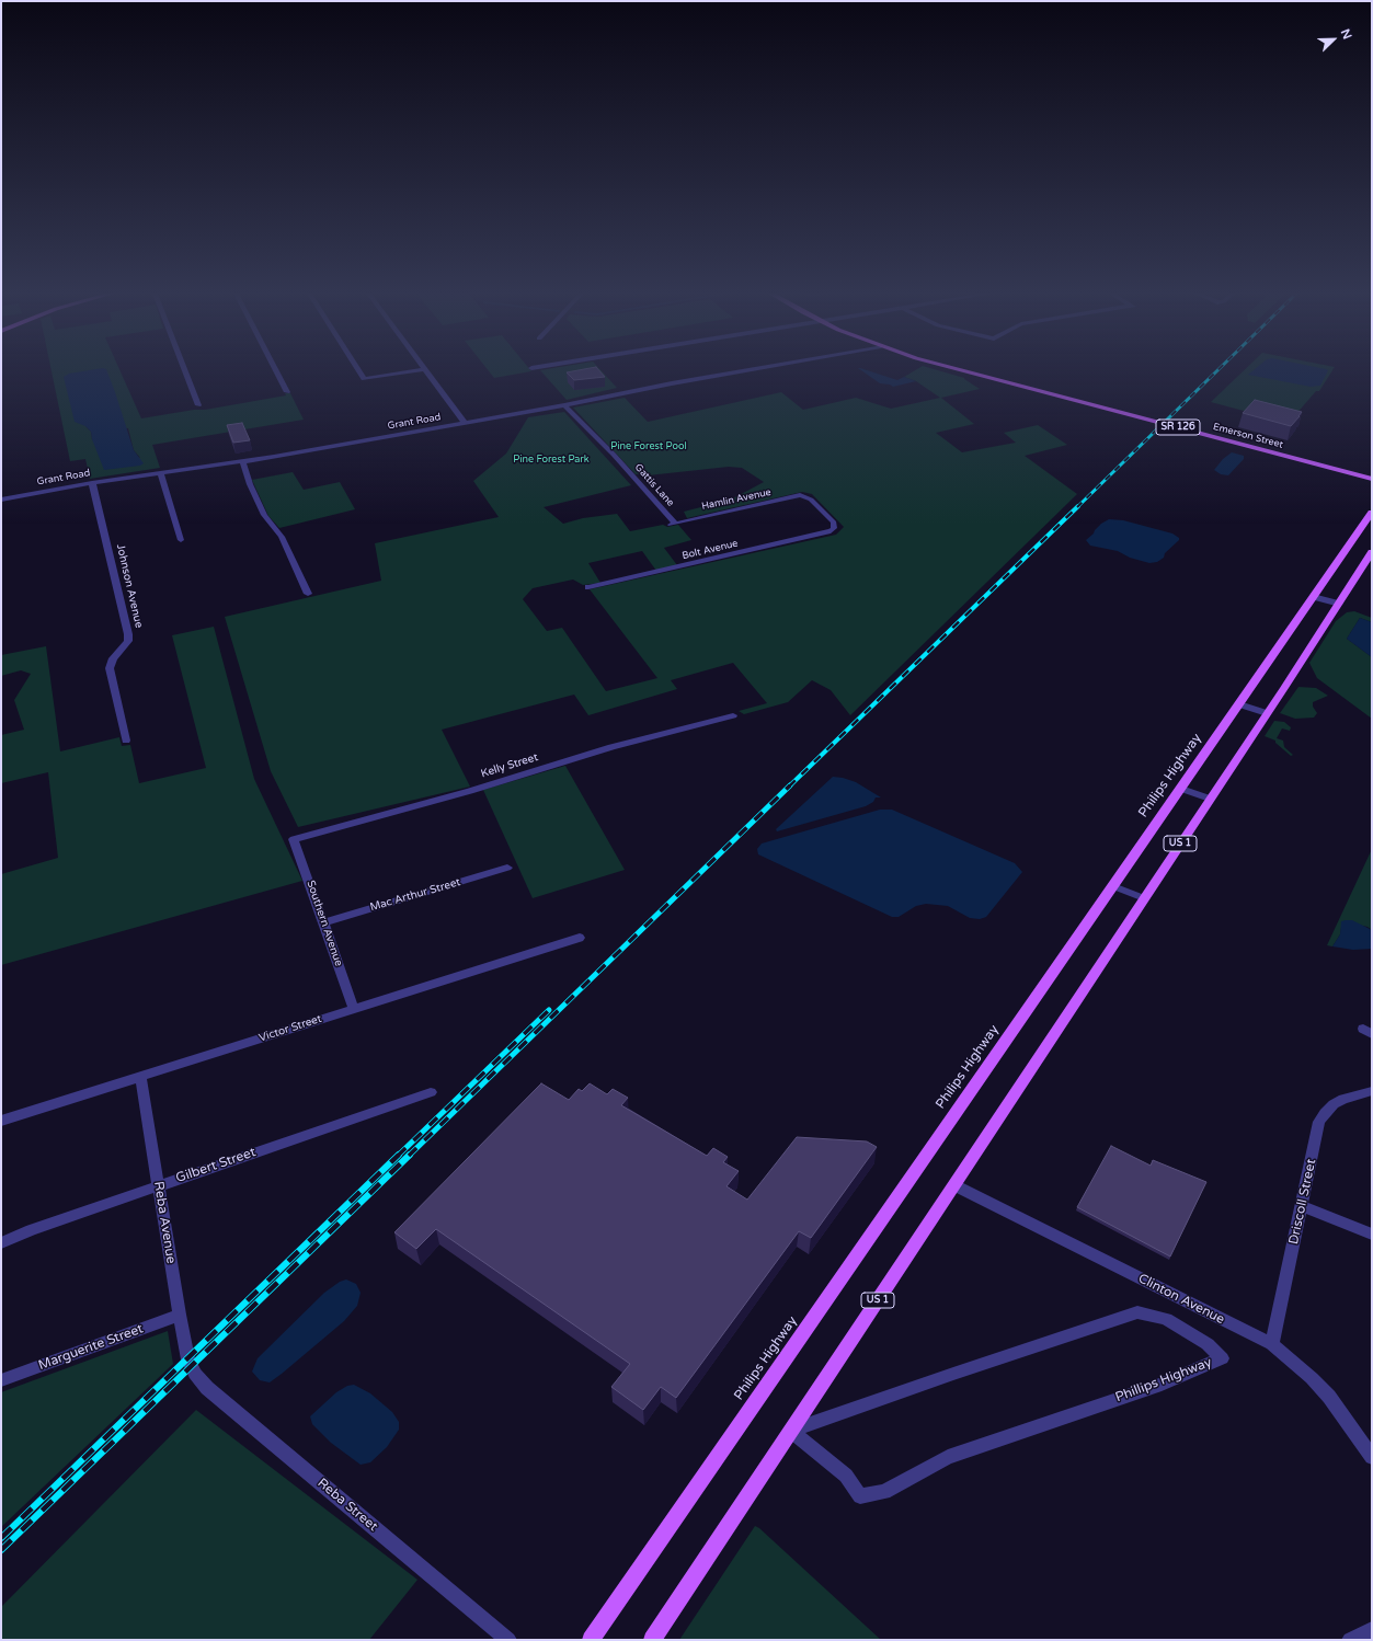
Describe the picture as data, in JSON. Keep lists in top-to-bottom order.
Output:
{
  "streets": {
    "main road": [
      "SR 126",
      "Emerson Street",
      "Philips Highway",
      "US 1"
    ],
    "street": [
      "Grant Road",
      "Gattis Lane",
      "Hamlin Avenue",
      "Bolt Avenue",
      "Johnson Avenue",
      "Kelly Street",
      "Mac Arthur Street",
      "Southern Avenue",
      "Victor Street",
      "Gilbert Street",
      "Driscoll Street",
      "Reba Avenue",
      "Clinton Avenue",
      "Marguerite Street",
      "Phillips Highway",
      "Reba Street"
    ]
  },
  "crossings": [
    ["Grant Road", "Gattis Lane"],
    ["Grant Road", "Johnson Avenue"],
    ["Gattis Lane", "Hamlin Avenue"],
    ["Hamlin Avenue", "Bolt Avenue"],
    ["Kelly Street", "Southern Avenue"],
    ["US 1", "Clinton Avenue"],
    ["US 1", "Phillips Highway"],
    ["Mac Arthur Street", "Southern Avenue"],
    ["Southern Avenue", "Victor Street"],
    ["Victor Street", "Reba Avenue"],
    ["Gilbert Street", "Reba Avenue"],
    ["Driscoll Street", "Clinton Avenue"],
    ["Reba Avenue", "Marguerite Street"],
    ["Reba Avenue", "Reba Street"]
  ],
  "parks": ["Pine Forest Pool", "Pine Forest Park"],
  "north": "top right"
}
